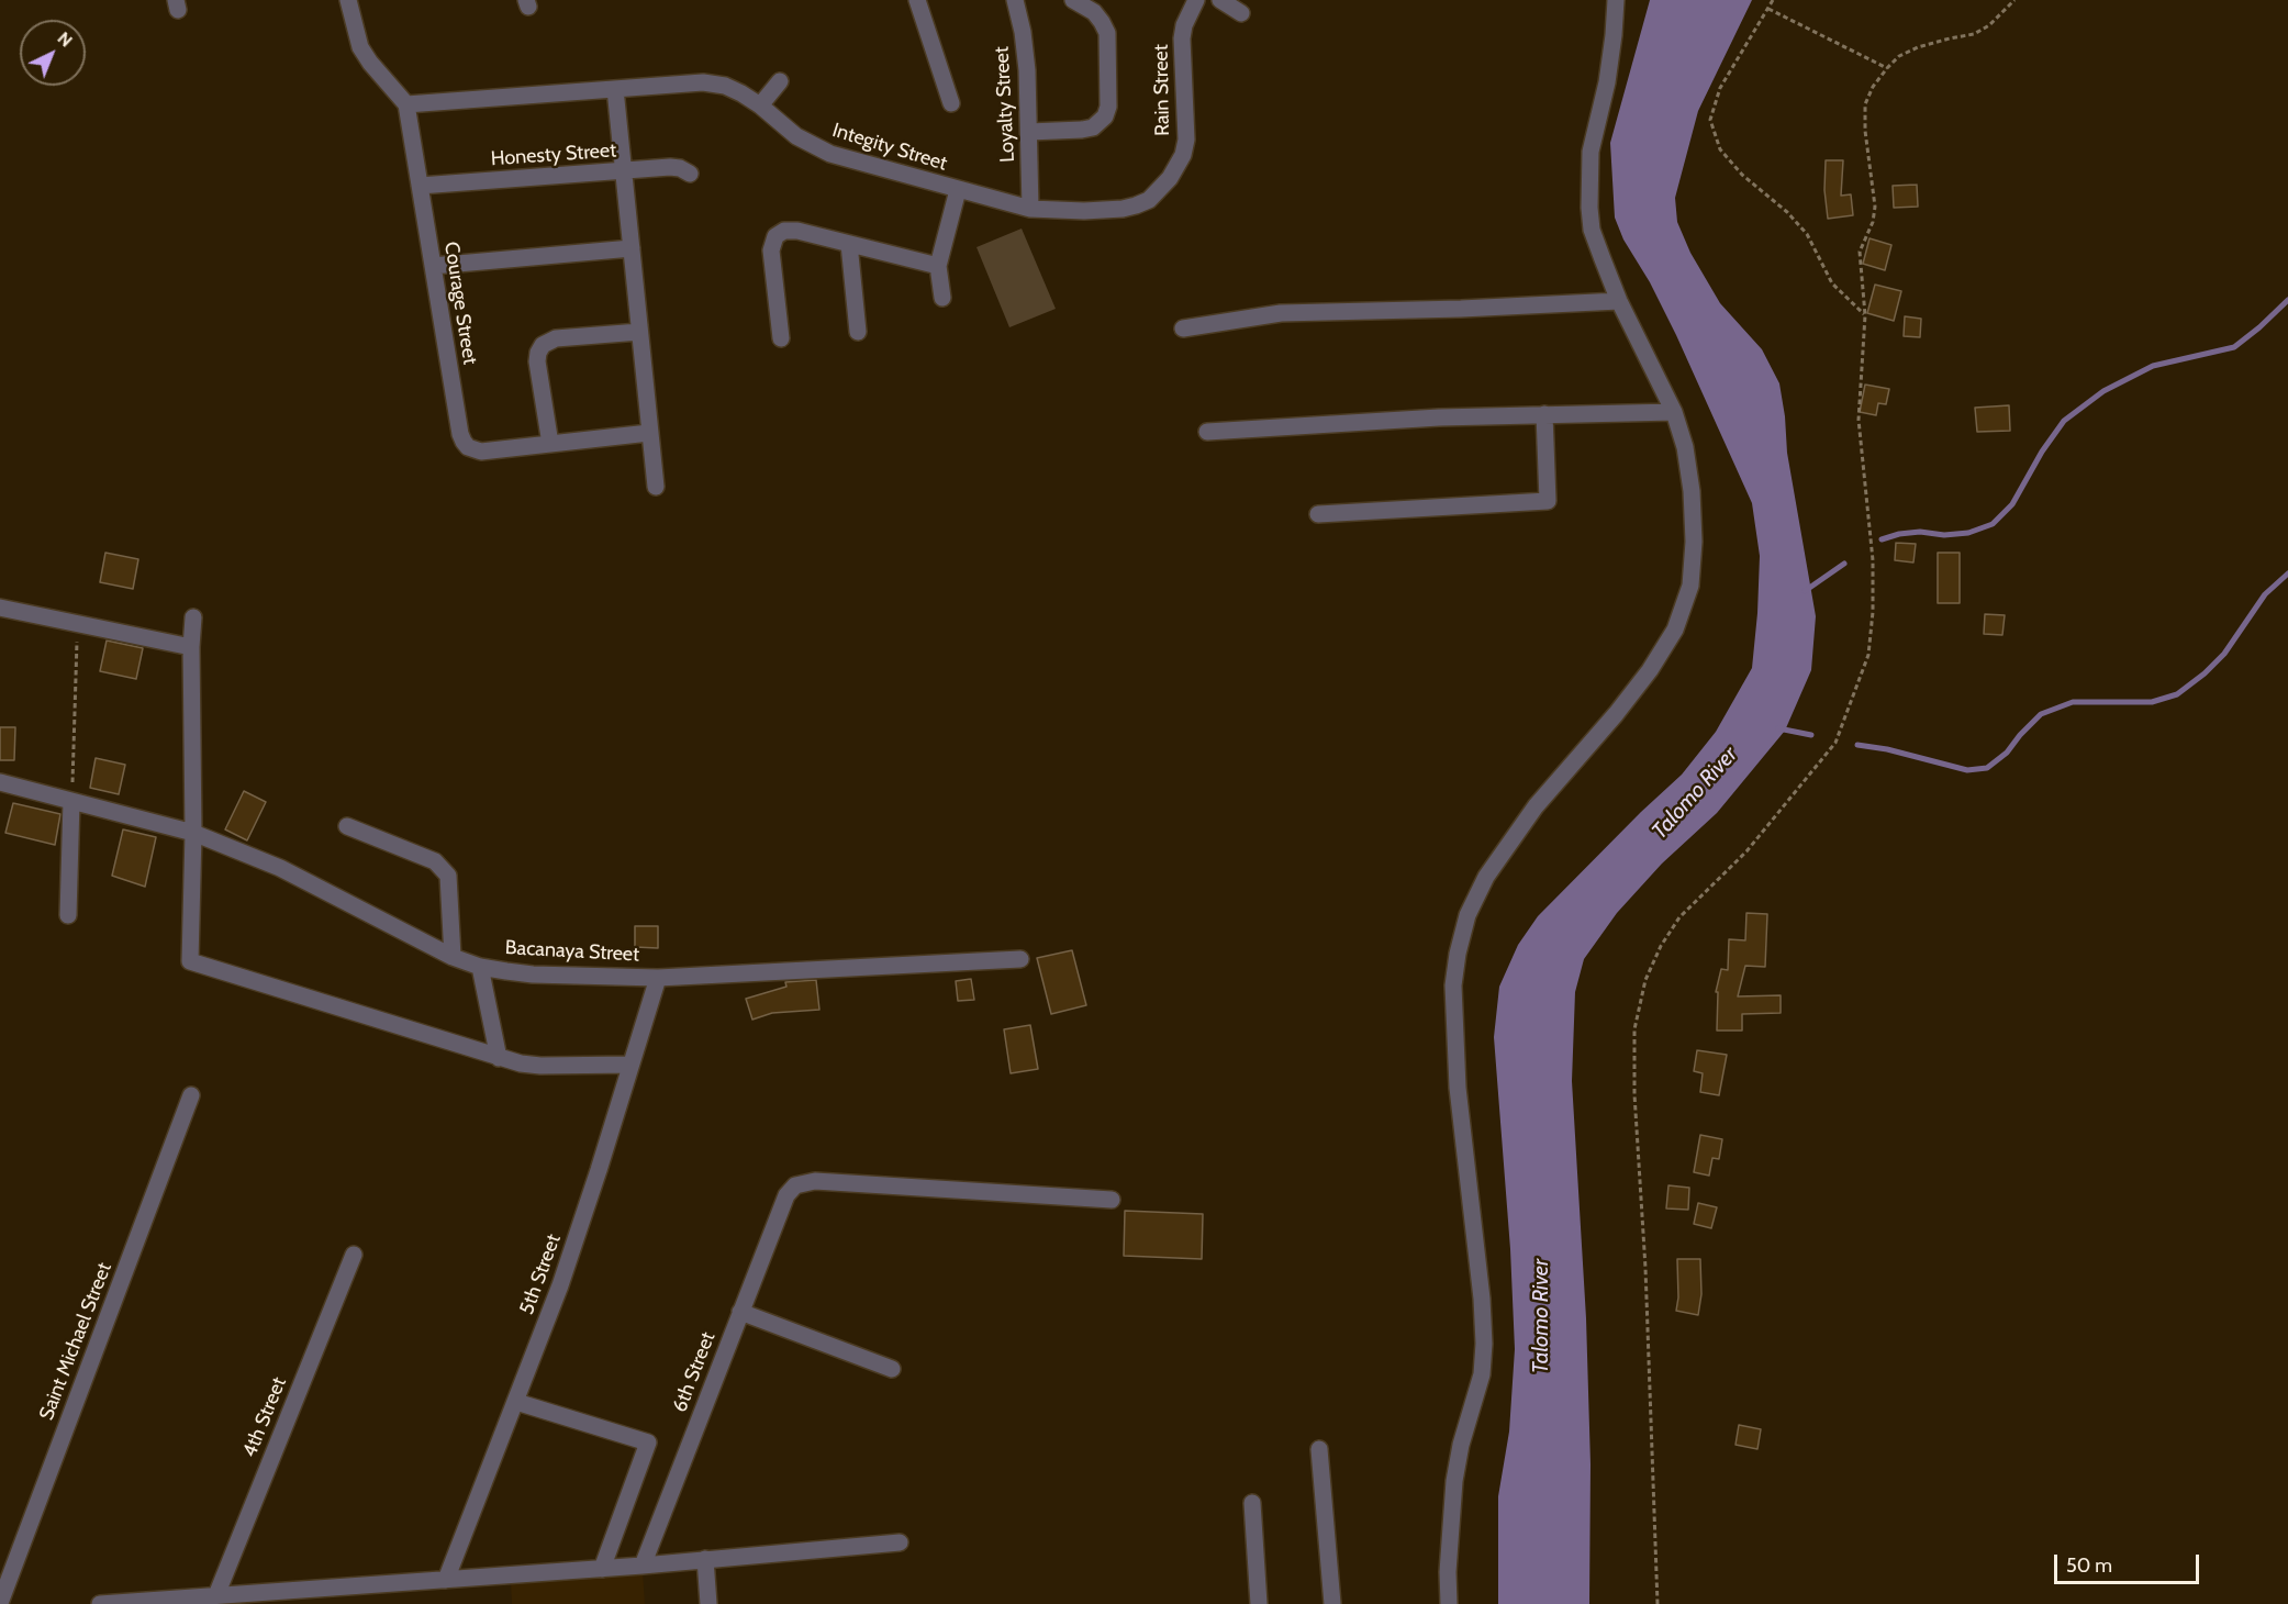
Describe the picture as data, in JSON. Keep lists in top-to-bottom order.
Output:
{
  "streets": {
    "street": [
      "Rain Street",
      "Loyalty Street",
      "Integity Street",
      "Honesty Street",
      "Courage Street",
      "Bacanaya Street",
      "5th Street",
      "Saint Michael Street",
      "6th Street",
      "4th Street"
    ]
  },
  "crossings": [
    ["Rain Street", "Integity Street"],
    ["Loyalty Street", "Integity Street"],
    ["Integity Street", "Courage Street"],
    ["Honesty Street", "Courage Street"],
    ["Bacanaya Street", "5th Street"]
  ],
  "water": ["Talomo River"],
  "scale_bar": "50 m",
  "north": "top right"
}
